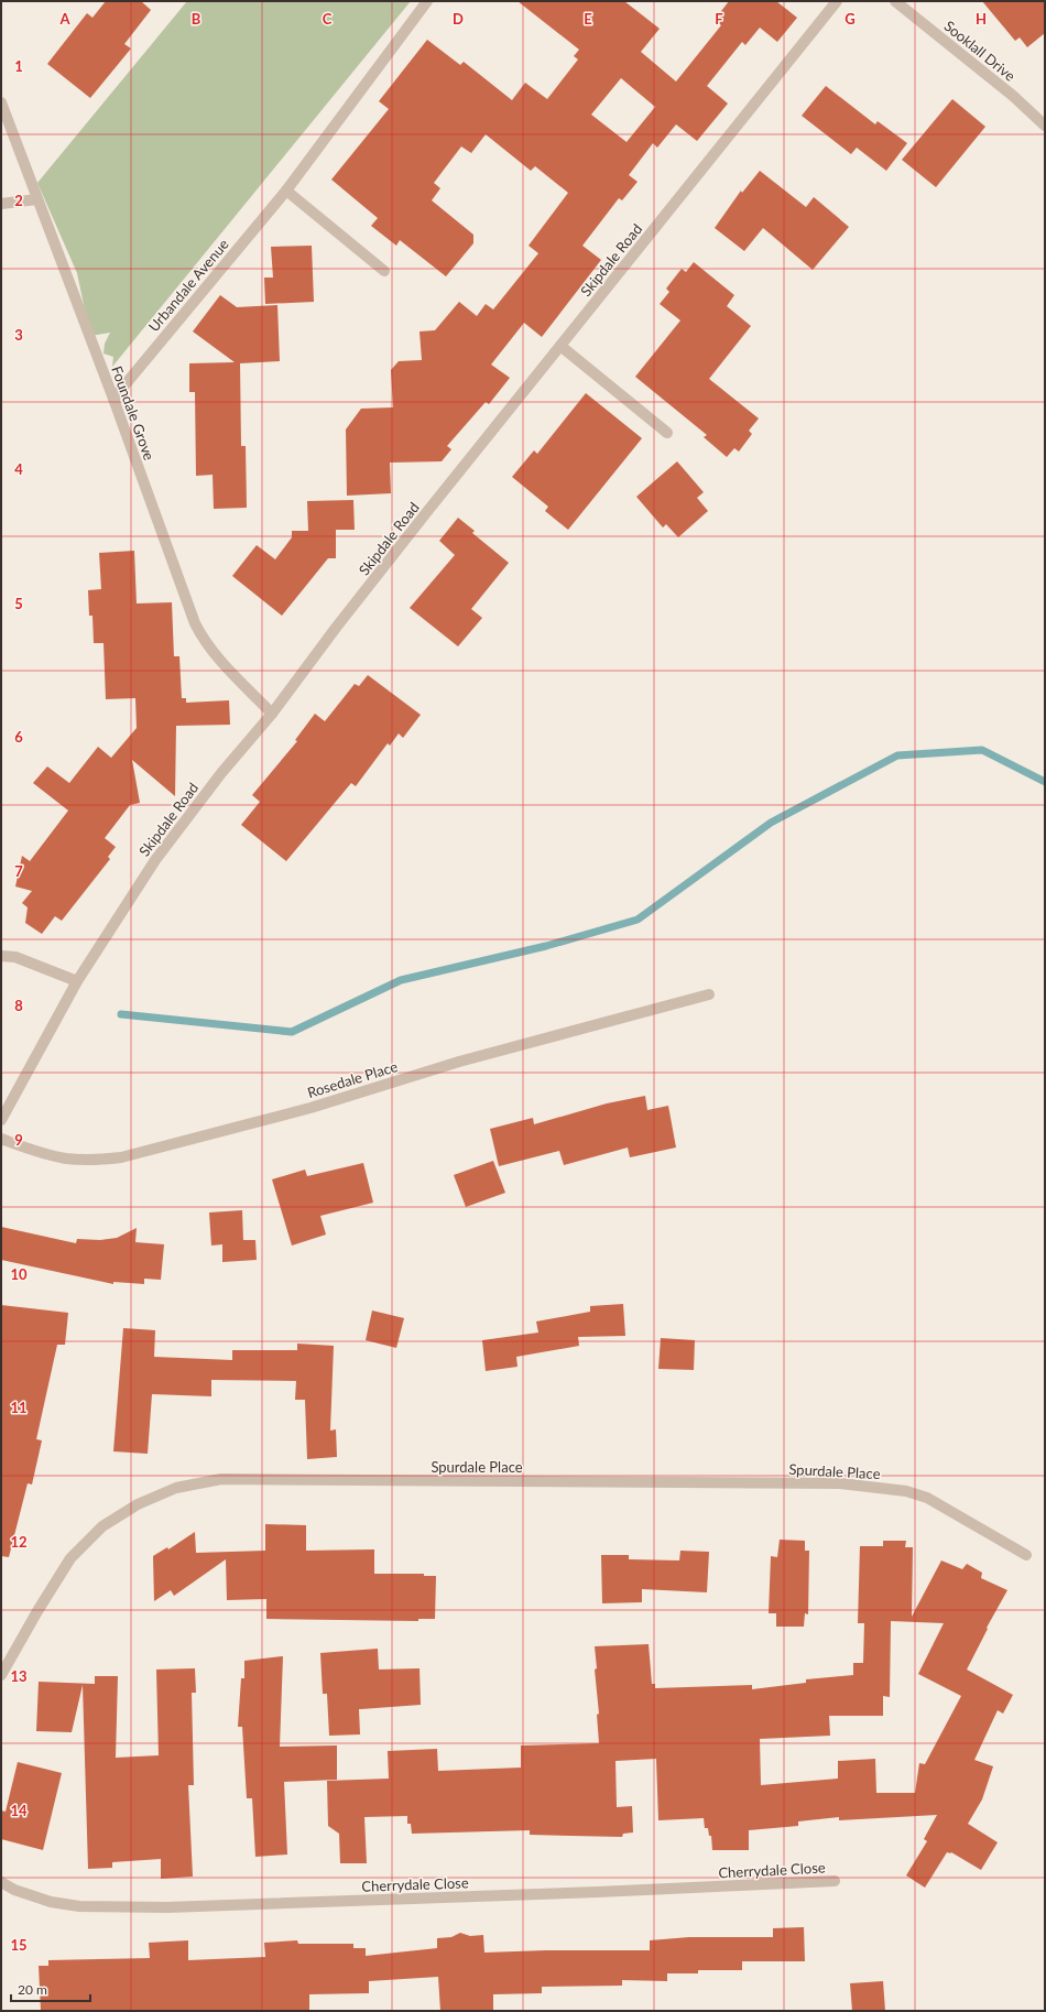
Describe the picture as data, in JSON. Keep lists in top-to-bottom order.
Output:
{
  "streets": {
    "street": [
      "Sooklall Drive",
      "Skipdale Road",
      "Urbandale Avenue",
      "Foundale Grove",
      "Rosedale Place",
      "Spurdale Place",
      "Cherrydale Close"
    ]
  },
  "crossings": [
    ["Skipdale Road", "Foundale Grove"],
    ["Urbandale Avenue", "Foundale Grove"]
  ],
  "scale_bar": "20 m",
  "grid": {
    "columns": [
      "A",
      "B",
      "C",
      "D",
      "E",
      "F",
      "G",
      "H"
    ],
    "rows": [
      "1",
      "2",
      "3",
      "4",
      "5",
      "6",
      "7",
      "8",
      "9",
      "10",
      "11",
      "12",
      "13",
      "14",
      "15"
    ]
  }
}
